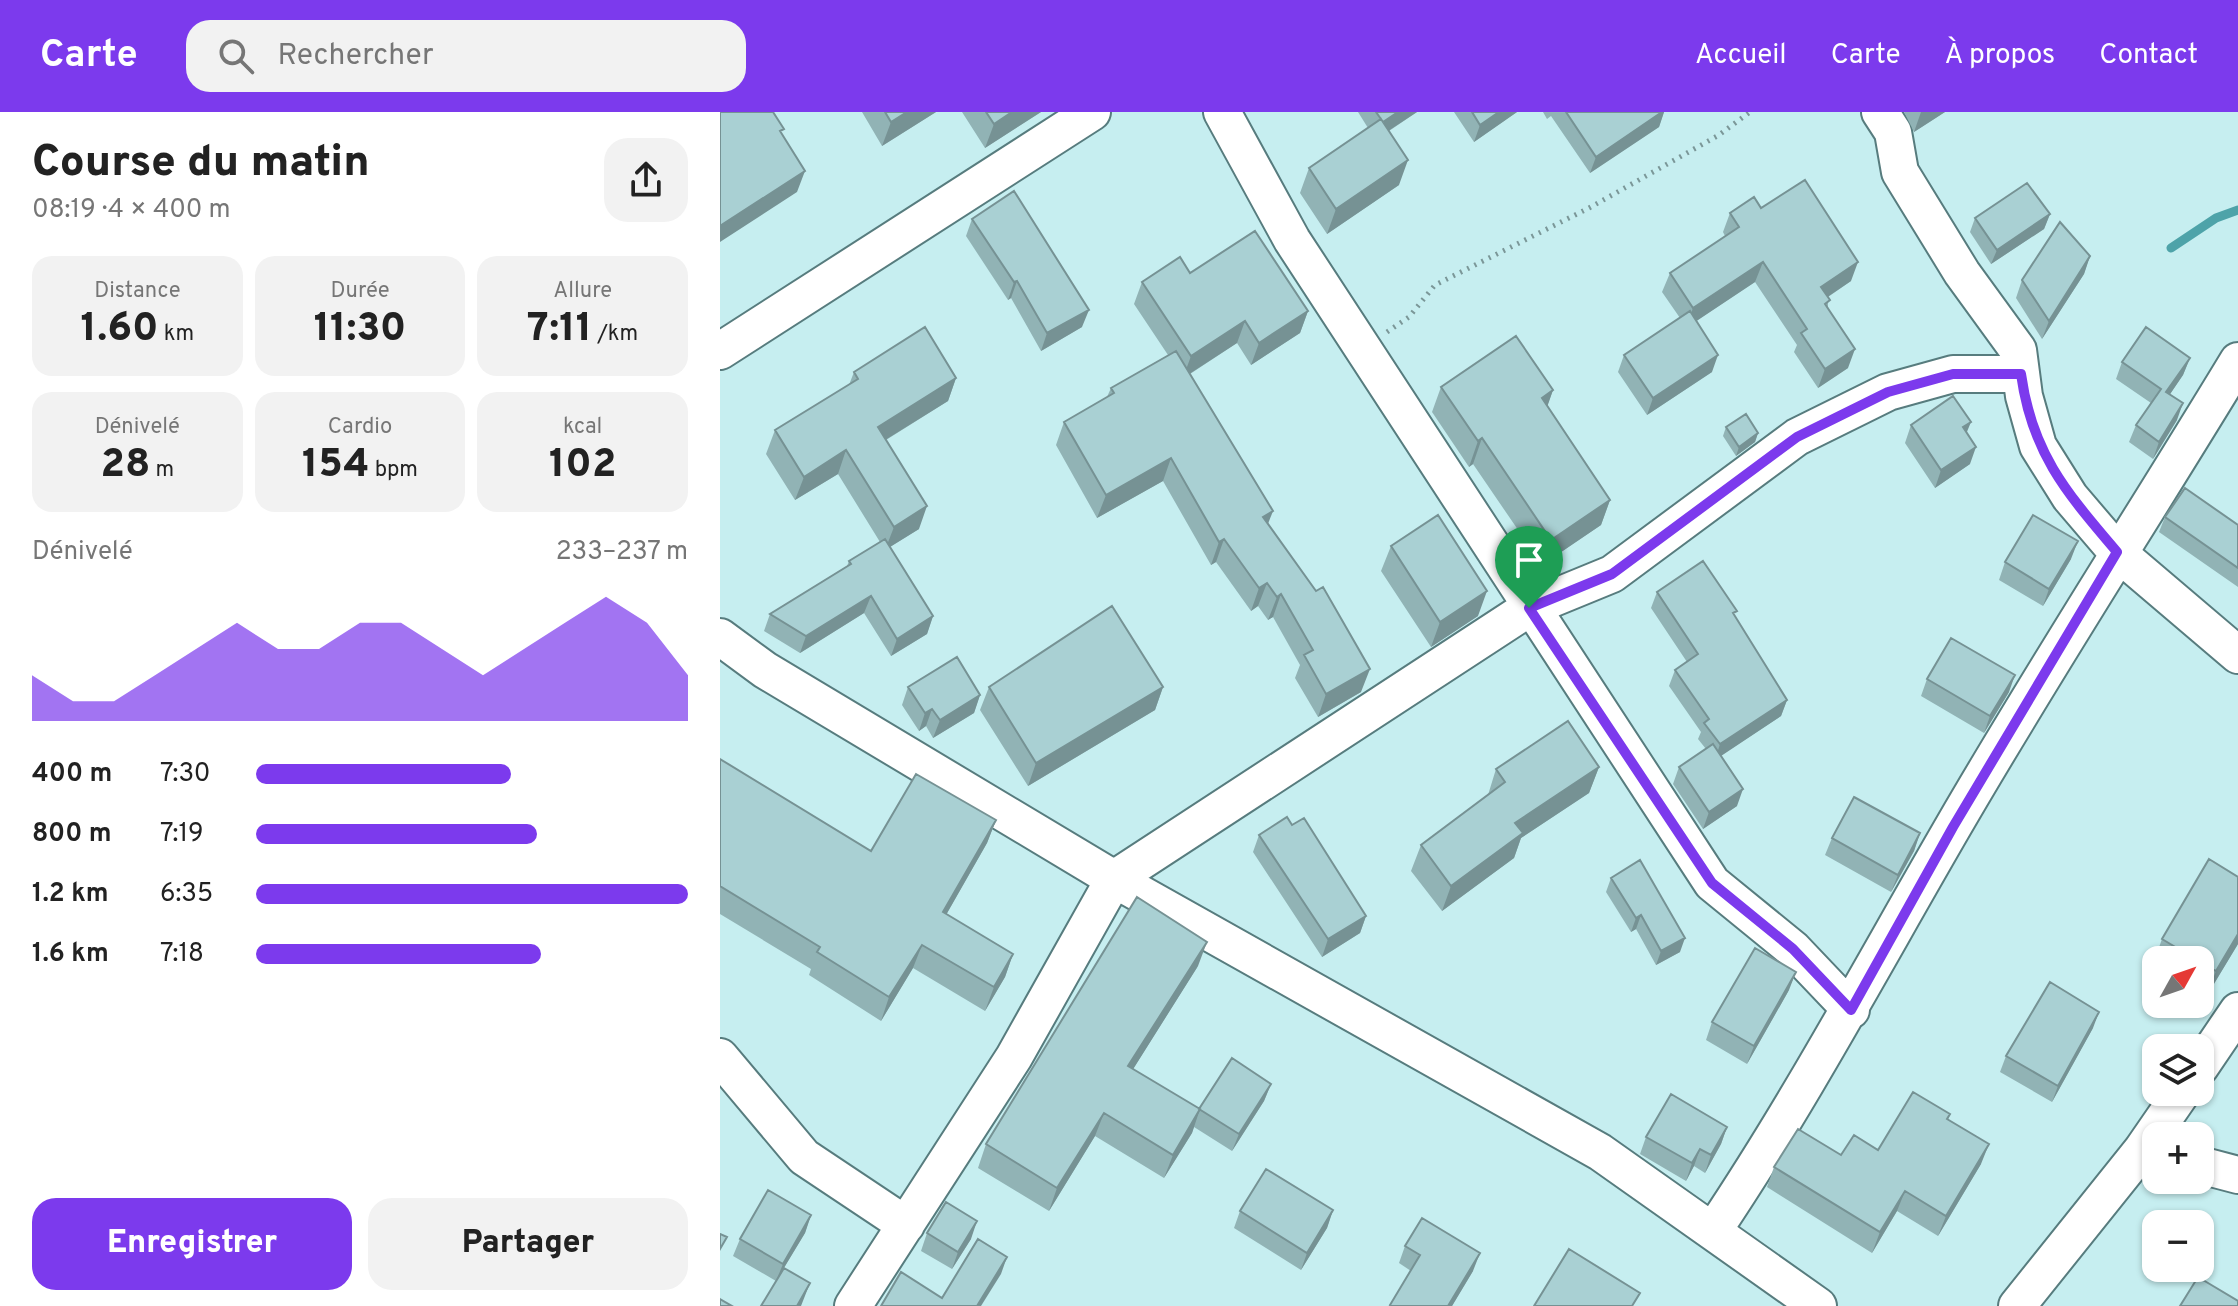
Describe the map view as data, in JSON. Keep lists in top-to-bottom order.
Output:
{
  "north": "top right",
  "page": {
    "header": "Carte",
    "search": "Rechercher",
    "nav": [
      "Accueil",
      "Carte",
      "À propos",
      "Contact"
    ],
    "heading": ["Course du matin", "08:19 · 4 × 400 m"],
    "stats": [
      ["Distance", "1.60 km"],
      ["Durée", "11:30"],
      ["Allure", "7:11 /km"],
      ["Dénivelé", "28 m"],
      ["Cardio", "154 bpm"],
      ["kcal", "102"]
    ],
    "chart": ["Dénivelé", "233–237 m"],
    "list": [
      {
        "name": "400 m",
        "note": "7:30"
      },
      {
        "name": "800 m",
        "note": "7:19"
      },
      {
        "name": "1.2 km",
        "note": "6:35"
      },
      {
        "name": "1.6 km",
        "note": "7:18"
      }
    ],
    "map_buttons": ["+", "−"],
    "buttons": ["Enregistrer", "Partager"]
  }
}
